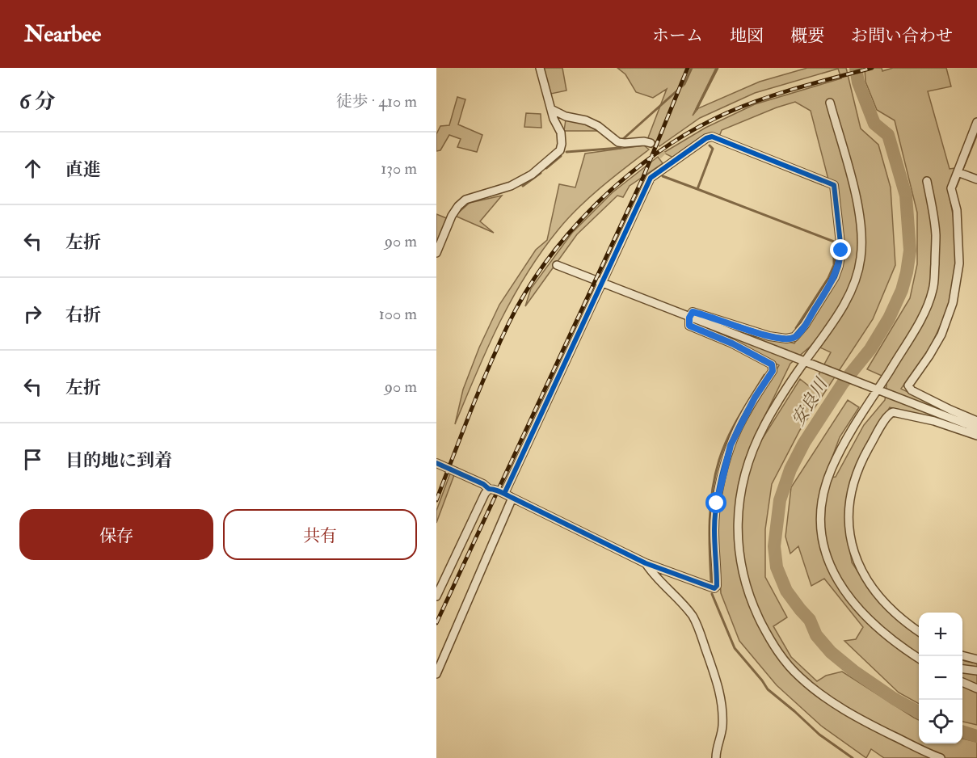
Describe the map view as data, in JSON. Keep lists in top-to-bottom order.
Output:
{
  "water": ["安良川"],
  "page": {
    "header": "Nearbee",
    "nav": [
      "ホーム",
      "地図",
      "概要",
      "お問い合わせ"
    ],
    "heading": ["6 分", "徒歩 · 410 m"],
    "list": [
      ["直進", "130 m"],
      ["左折", "90 m"],
      ["右折", "100 m"],
      ["左折", "90 m"],
      "目的地に到着"
    ],
    "buttons": ["保存", "共有"],
    "map_buttons": ["+", "−"]
  }
}
